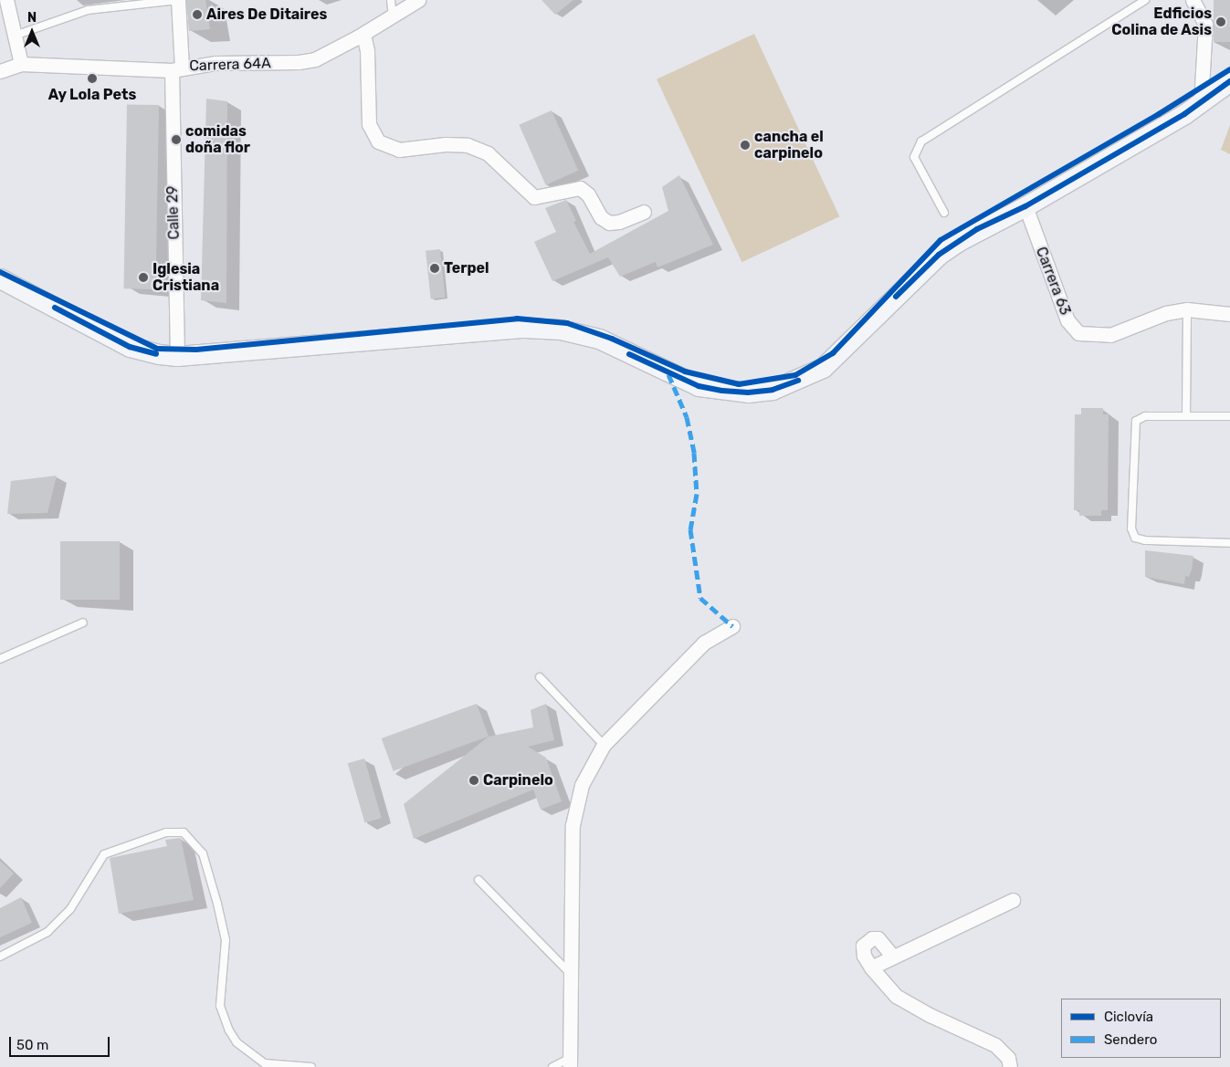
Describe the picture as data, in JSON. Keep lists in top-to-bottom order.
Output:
{
  "streets": {
    "street": ["Carrera 64A", "Calle 29", "Carrera 63"]
  },
  "crossings": [
    ["Carrera 64A", "Calle 29"]
  ],
  "places": [
    "Aires De Ditaires",
    "Edficios Colina de Asis",
    "Ay Lola Pets",
    "comidas doña flor",
    "cancha el carpinelo",
    "Terpel",
    "Iglesia Cristiana",
    "Carpinelo"
  ],
  "legend": ["Ciclovía", "Sendero"],
  "scale_bar": "50 m",
  "north": "top"
}
